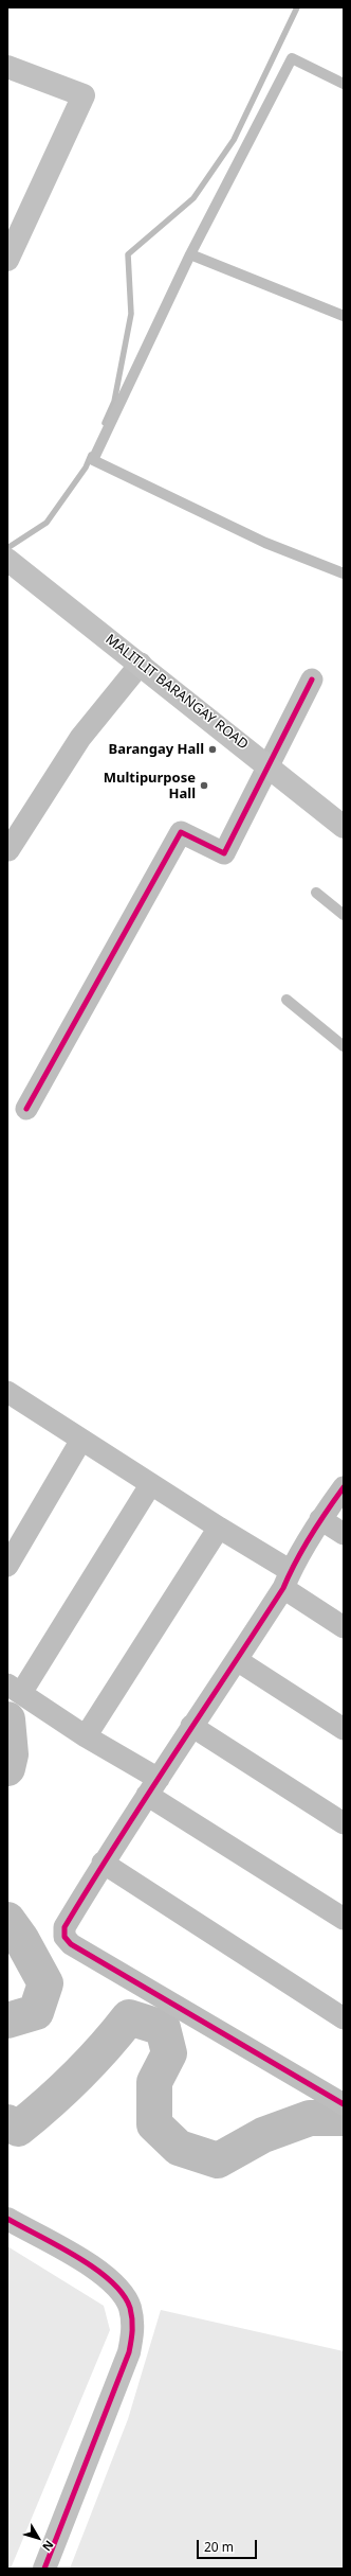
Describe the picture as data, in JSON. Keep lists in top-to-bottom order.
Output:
{
  "streets": {
    "street": ["MALITLIT BARANGAY ROAD"]
  },
  "places": ["Barangay Hall", "Multipurpose Hall"],
  "scale_bar": "20 m",
  "north": "bottom right"
}
